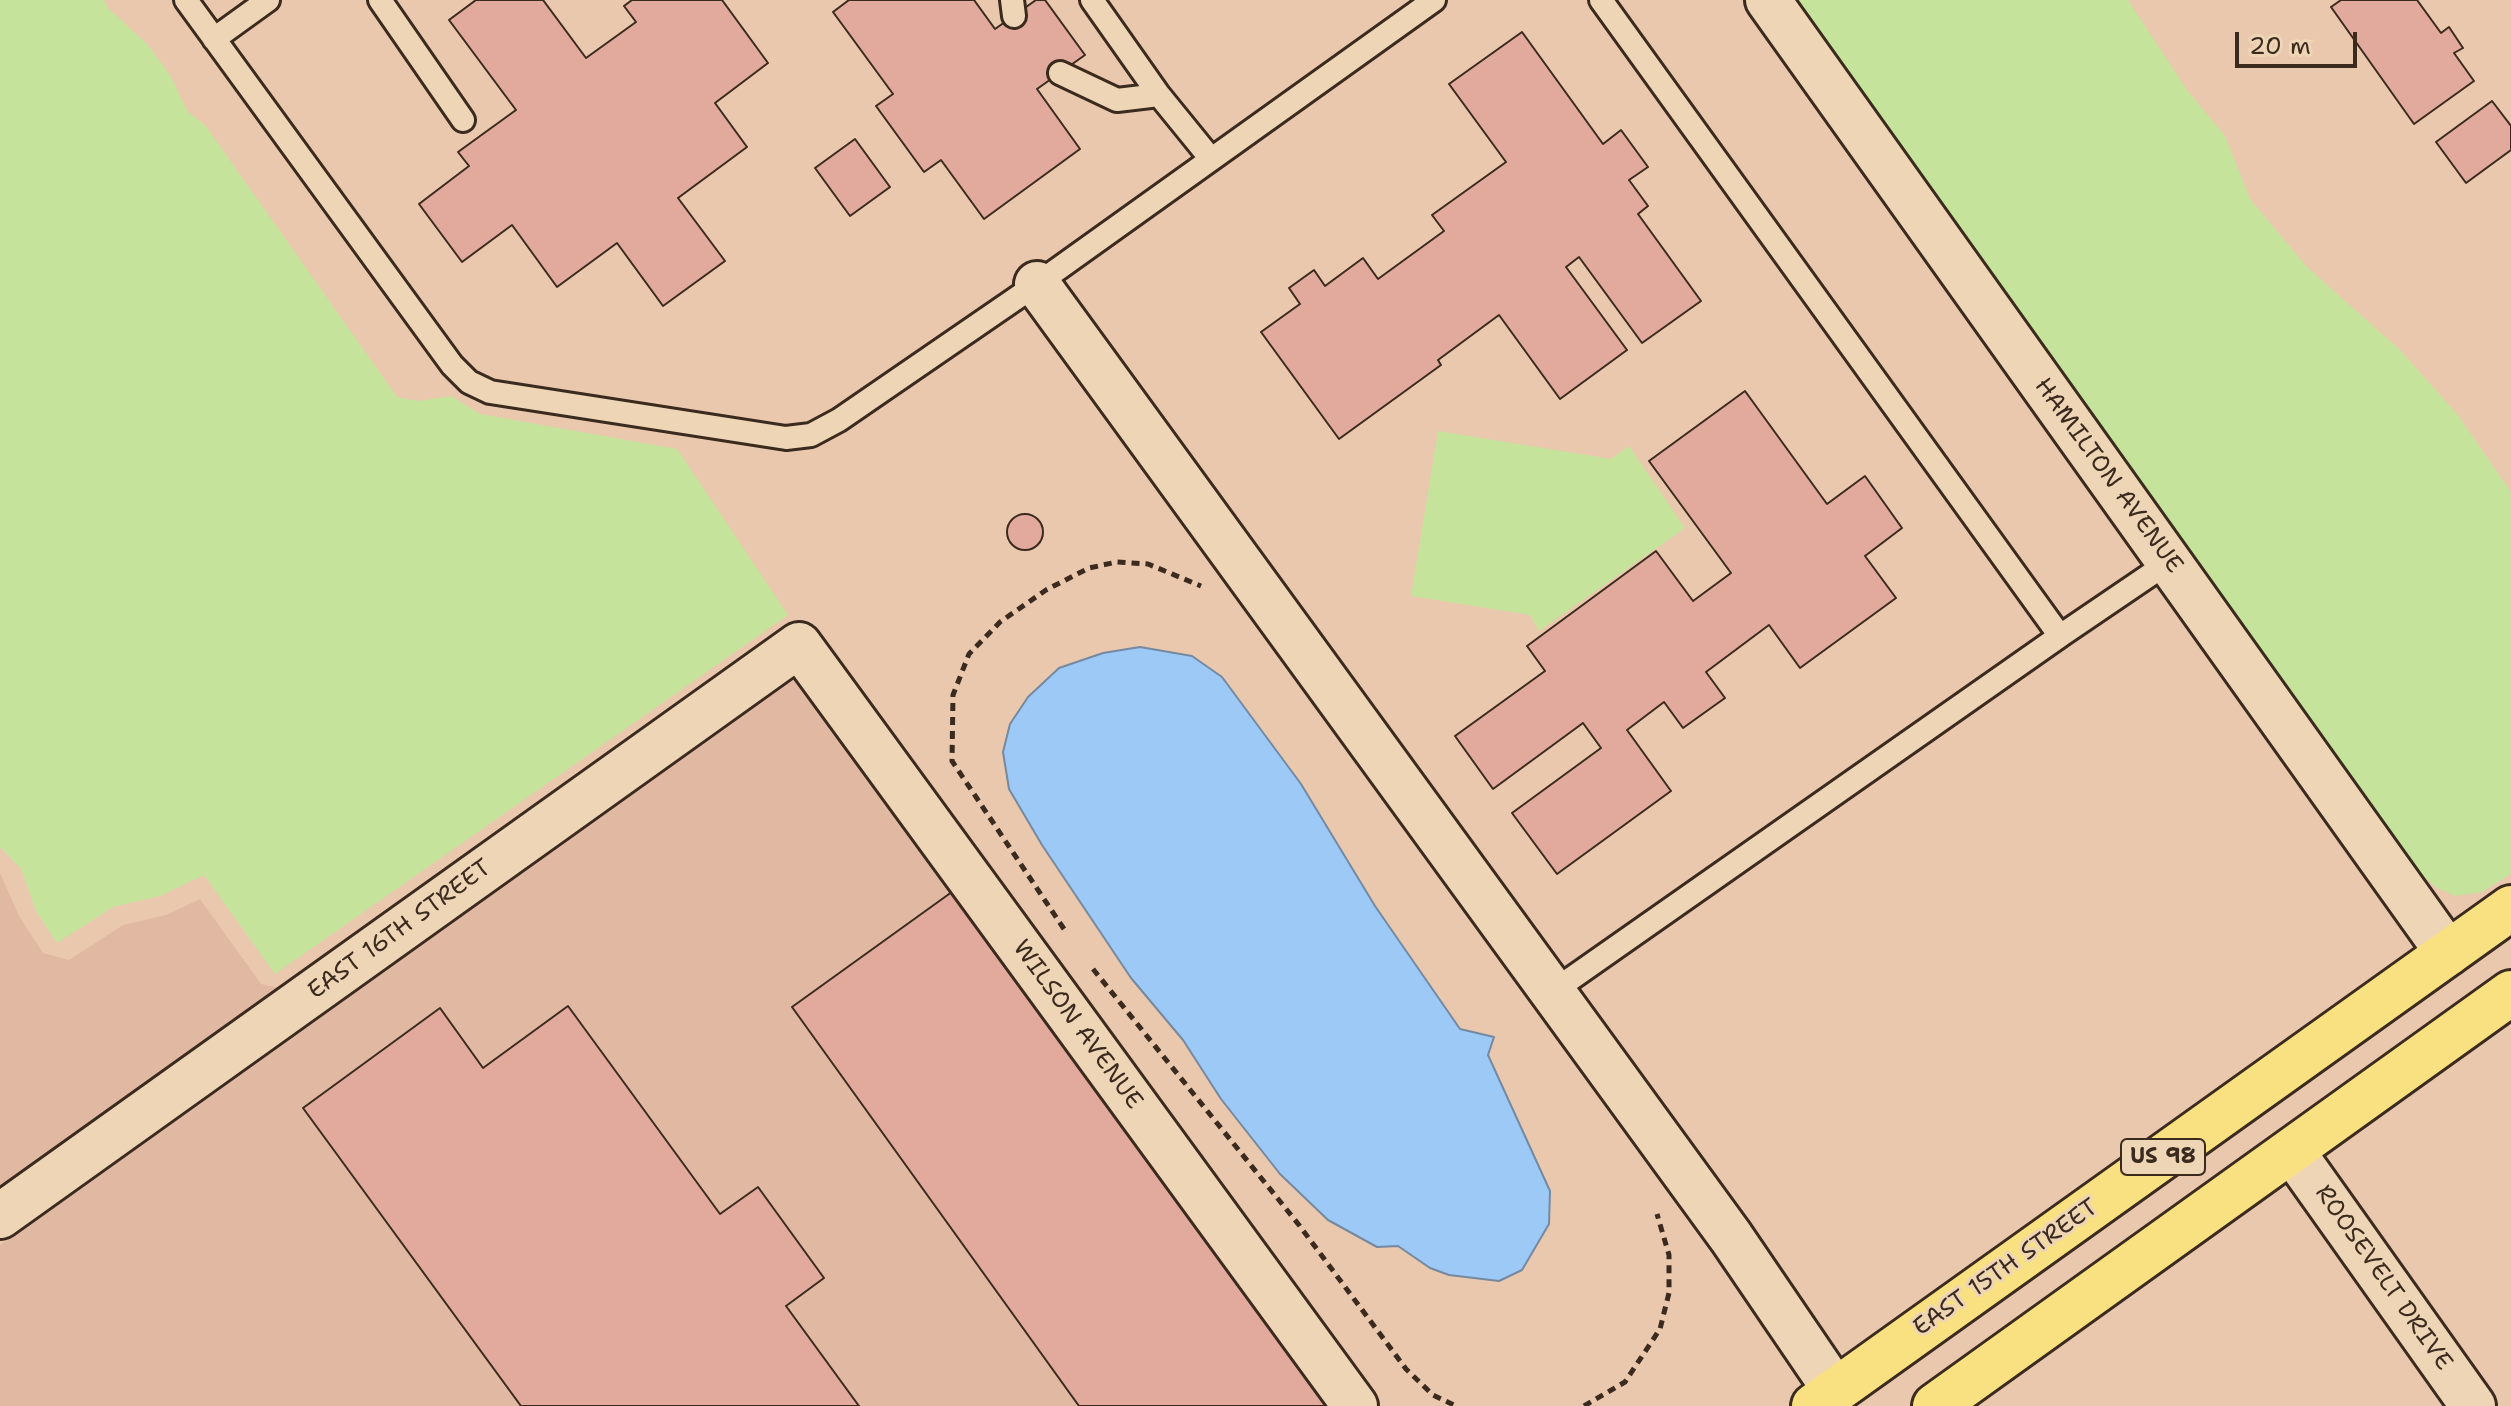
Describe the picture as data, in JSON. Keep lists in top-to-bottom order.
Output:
{
  "streets": {
    "main road": ["US 98", "EAST 15TH STREET"],
    "street": [
      "HAMILTON AVENUE",
      "EAST 16TH STREET",
      "WILSON AVENUE",
      "ROOSEVELT DRIVE"
    ]
  },
  "crossings": [
    ["HAMILTON AVENUE", "EAST 15TH STREET"],
    ["EAST 16TH STREET", "WILSON AVENUE"],
    ["US 98", "ROOSEVELT DRIVE"]
  ],
  "scale_bar": "20 m"
}
